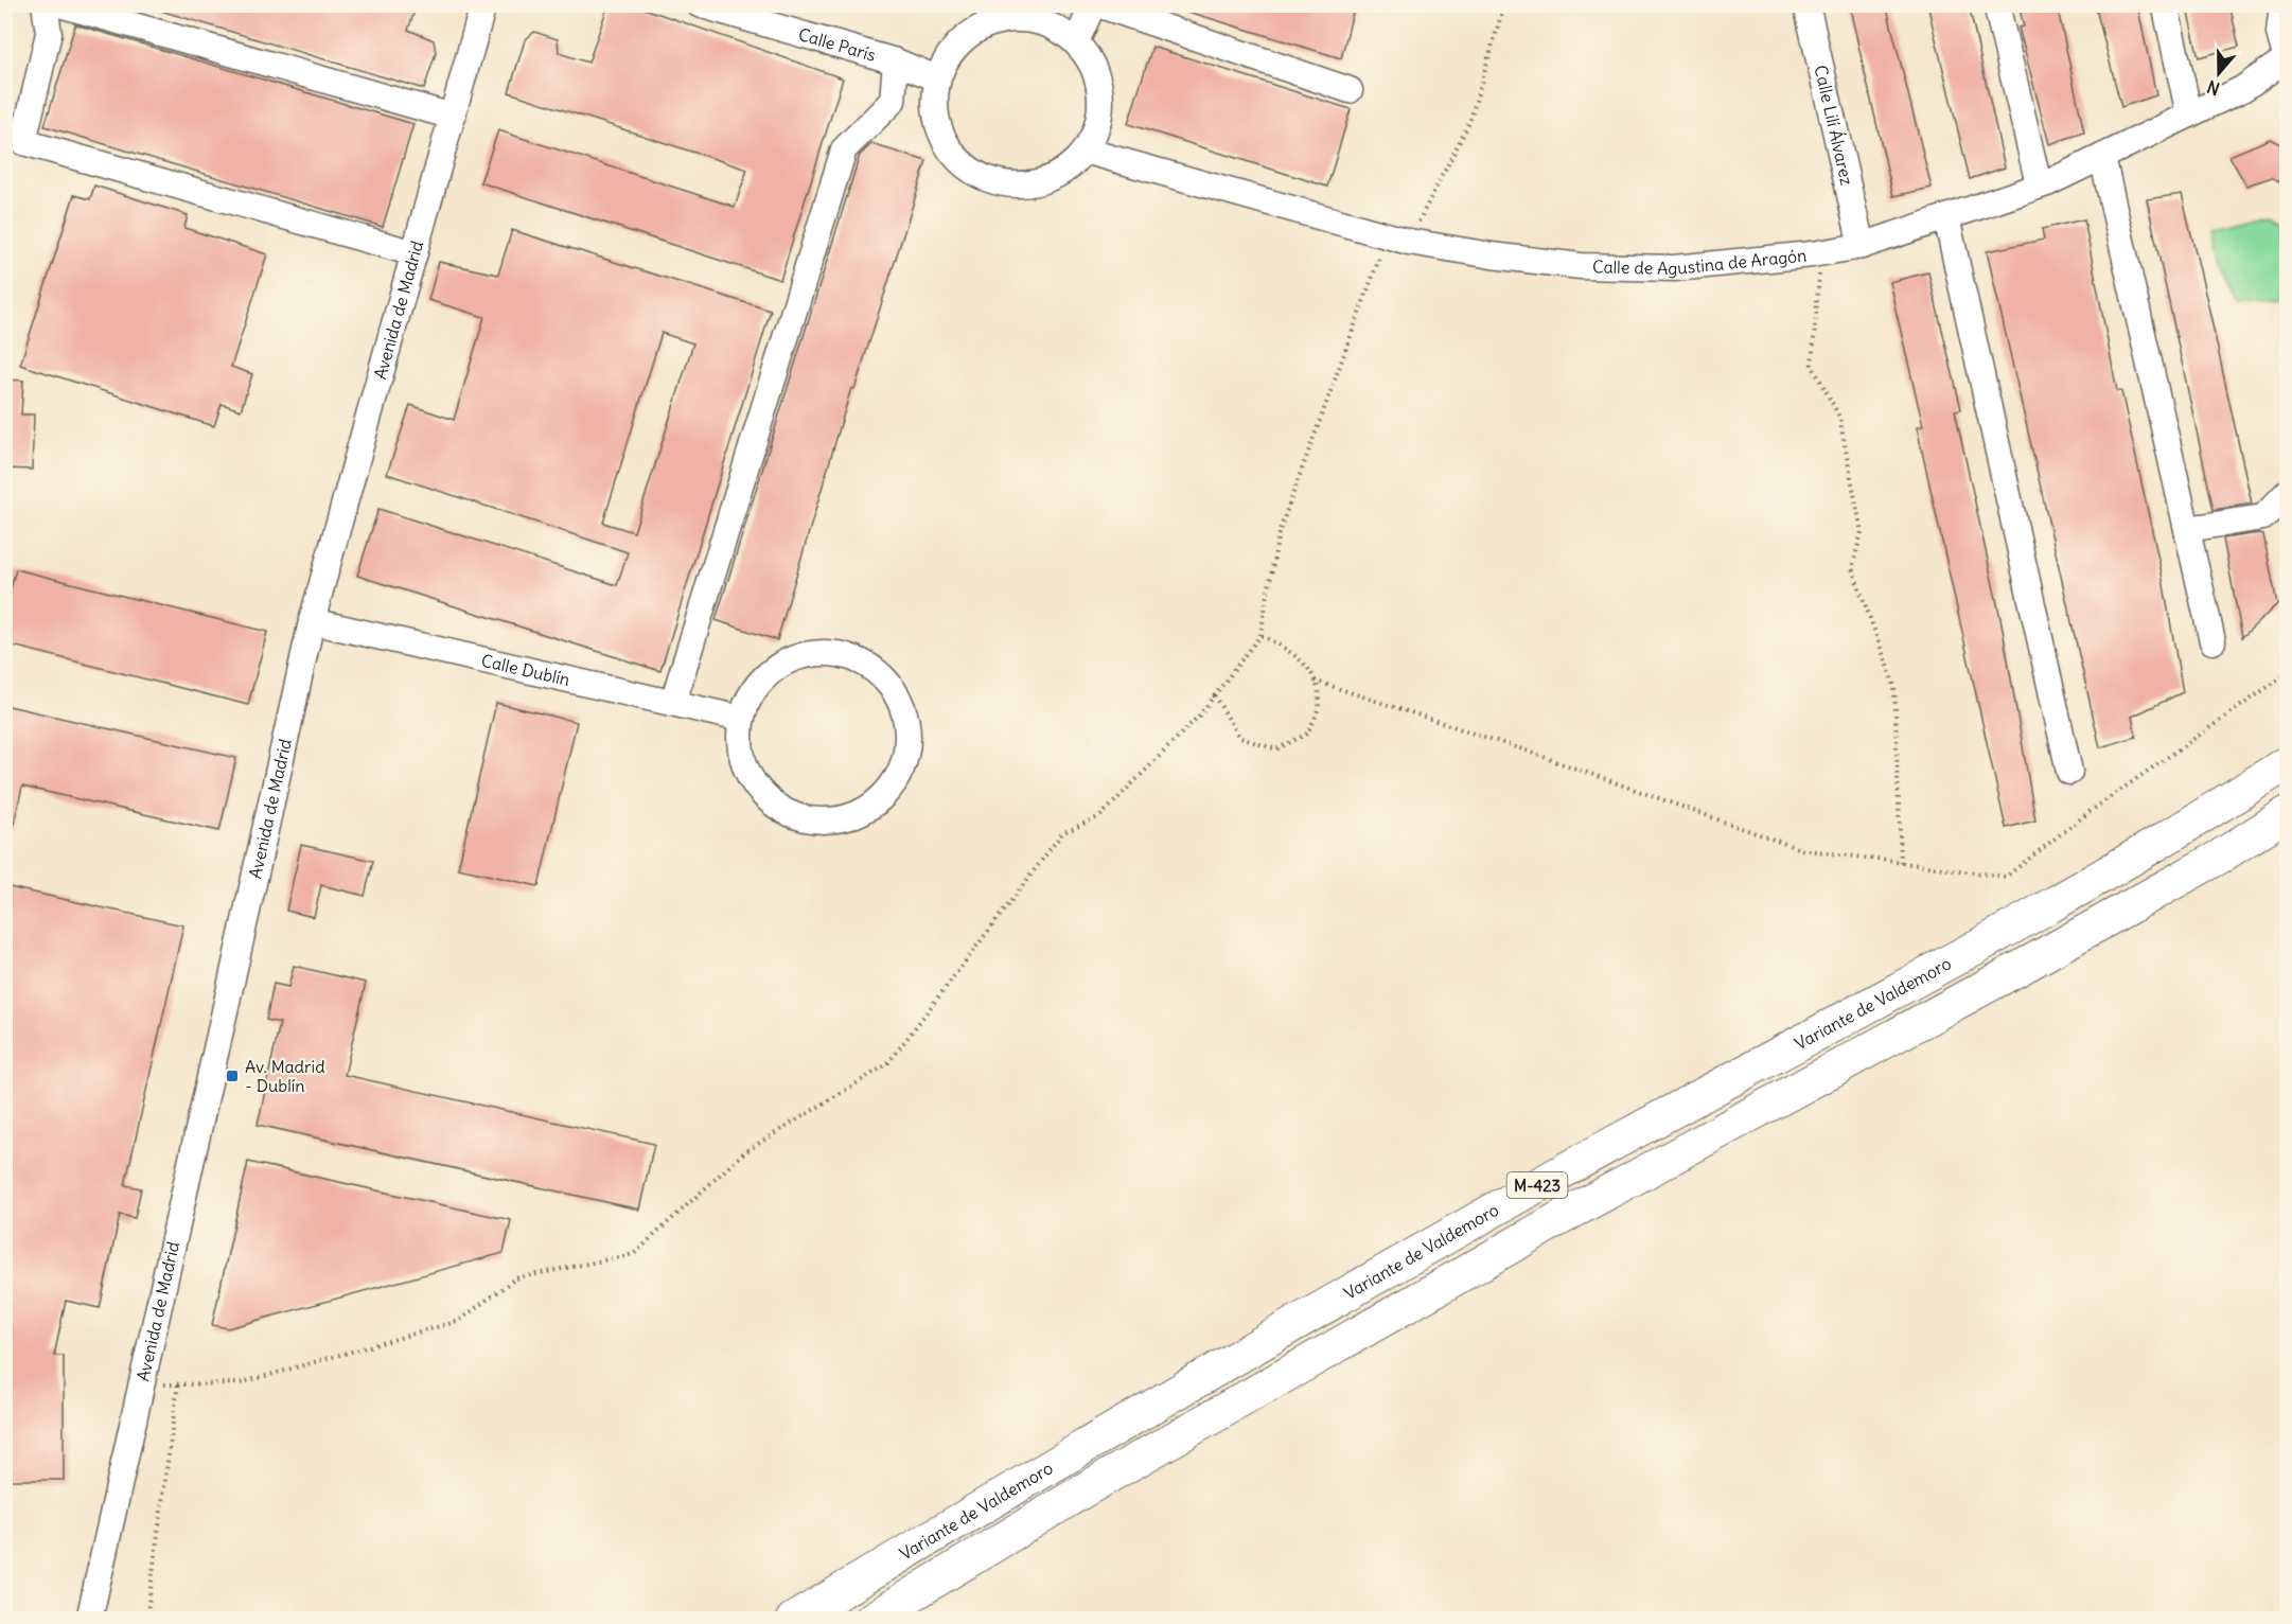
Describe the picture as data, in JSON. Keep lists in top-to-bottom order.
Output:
{
  "streets": {
    "main road": ["Variante de Valdemoro", "M-423"],
    "street": [
      "Calle París",
      "Calle Lilí Álvarez",
      "Calle de Agustina de Aragón",
      "Avenida de Madrid",
      "Calle Dublín"
    ]
  },
  "crossings": [
    ["Calle París", "Calle de Agustina de Aragón"],
    ["Calle Lilí Álvarez", "Calle de Agustina de Aragón"],
    ["Avenida de Madrid", "Calle Dublín"]
  ],
  "places": {
    "transit": ["Av. Madrid - Dublín"]
  },
  "north": "bottom"
}
